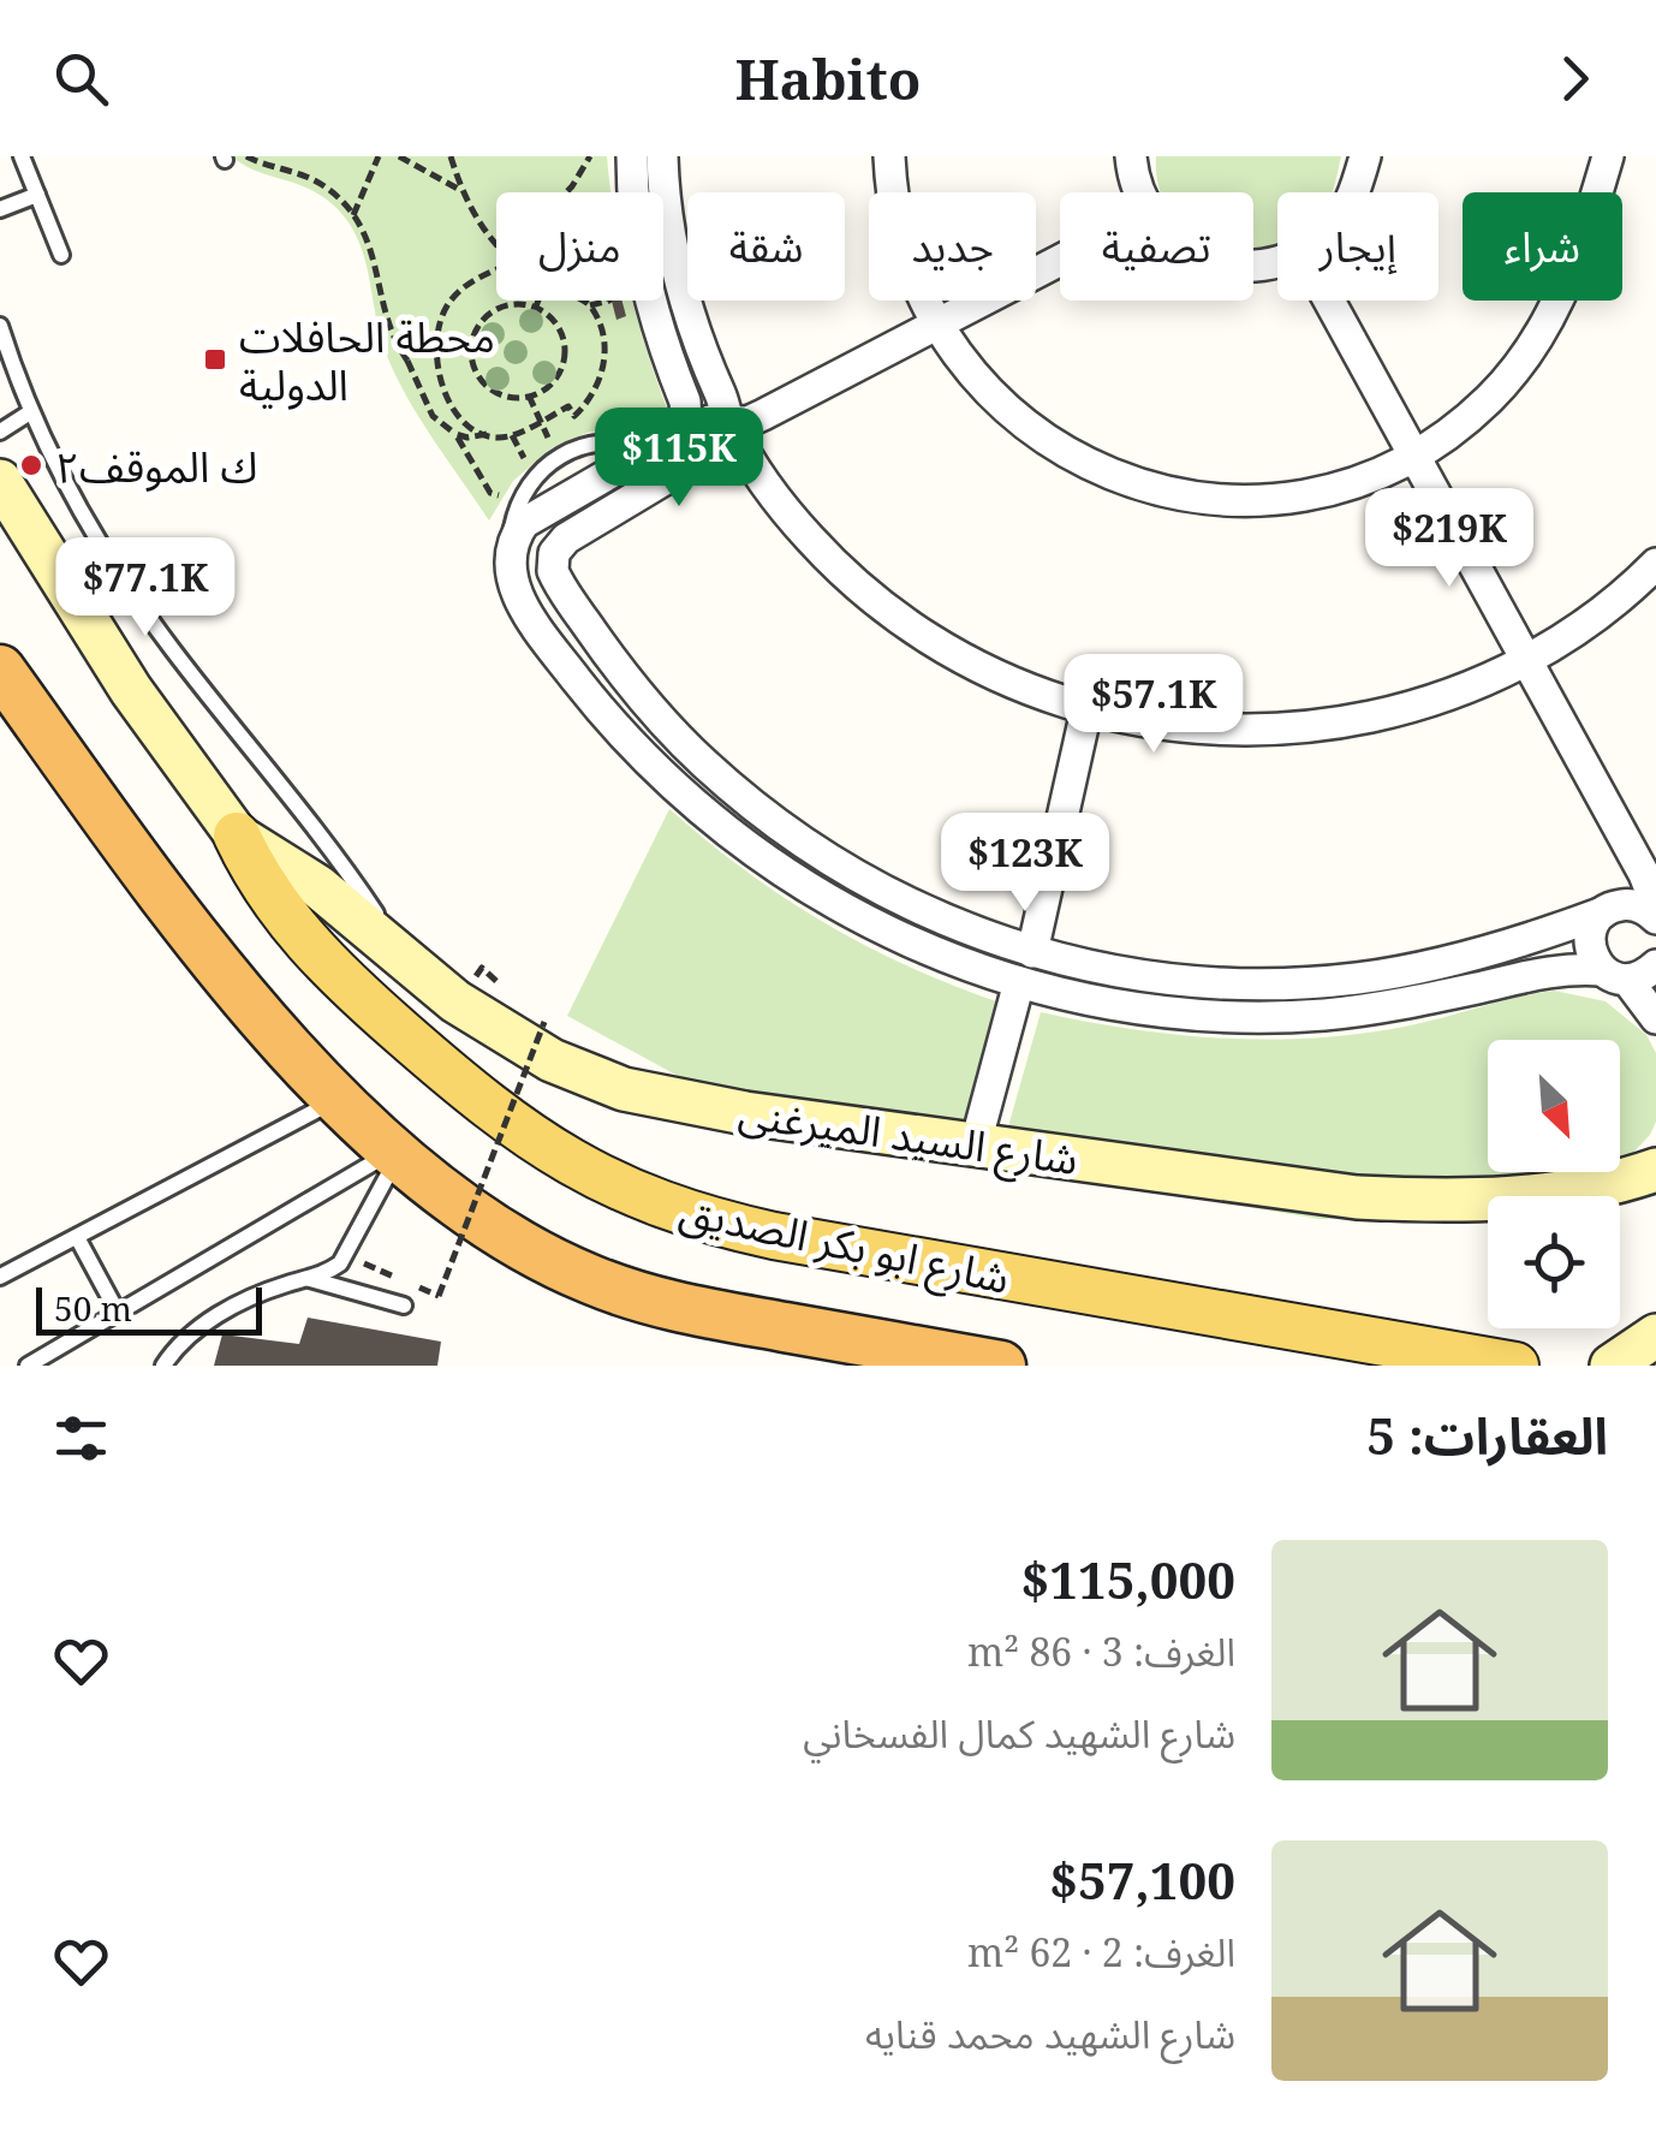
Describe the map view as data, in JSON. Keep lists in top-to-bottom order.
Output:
{
  "streets": {
    "highway": ["شارع ابو بكر الصديق"],
    "main road": ["شارع السيد الميرغنى"]
  },
  "crossings": [
    ["شارع السيد الميرغنى", "شارع ابو بكر الصديق"]
  ],
  "places": {
    "transit": ["محطة الحافلات الدولية"],
    "other": ["ك الموقف٢"]
  },
  "scale_bar": "50 m",
  "north": "bottom right",
  "page": {
    "header": "Habito",
    "chip": [
      "شراء",
      "إيجار",
      "تصفية",
      "جديد",
      "شقة",
      "منزل"
    ],
    "price": [
      "$115K",
      "$219K",
      "$77.1K",
      "$57.1K",
      "$123K"
    ],
    "scale": "50 m",
    "heading": "العقارات: 5",
    "list": [
      {
        "name": "$115,000",
        "note": "الغرف: 3 · 86 m² · شارع الشهيد كمال الفسخاني"
      },
      {
        "name": "$57,100",
        "note": "الغرف: 2 · 62 m² · شارع الشهيد محمد قنايه"
      }
    ]
  }
}
